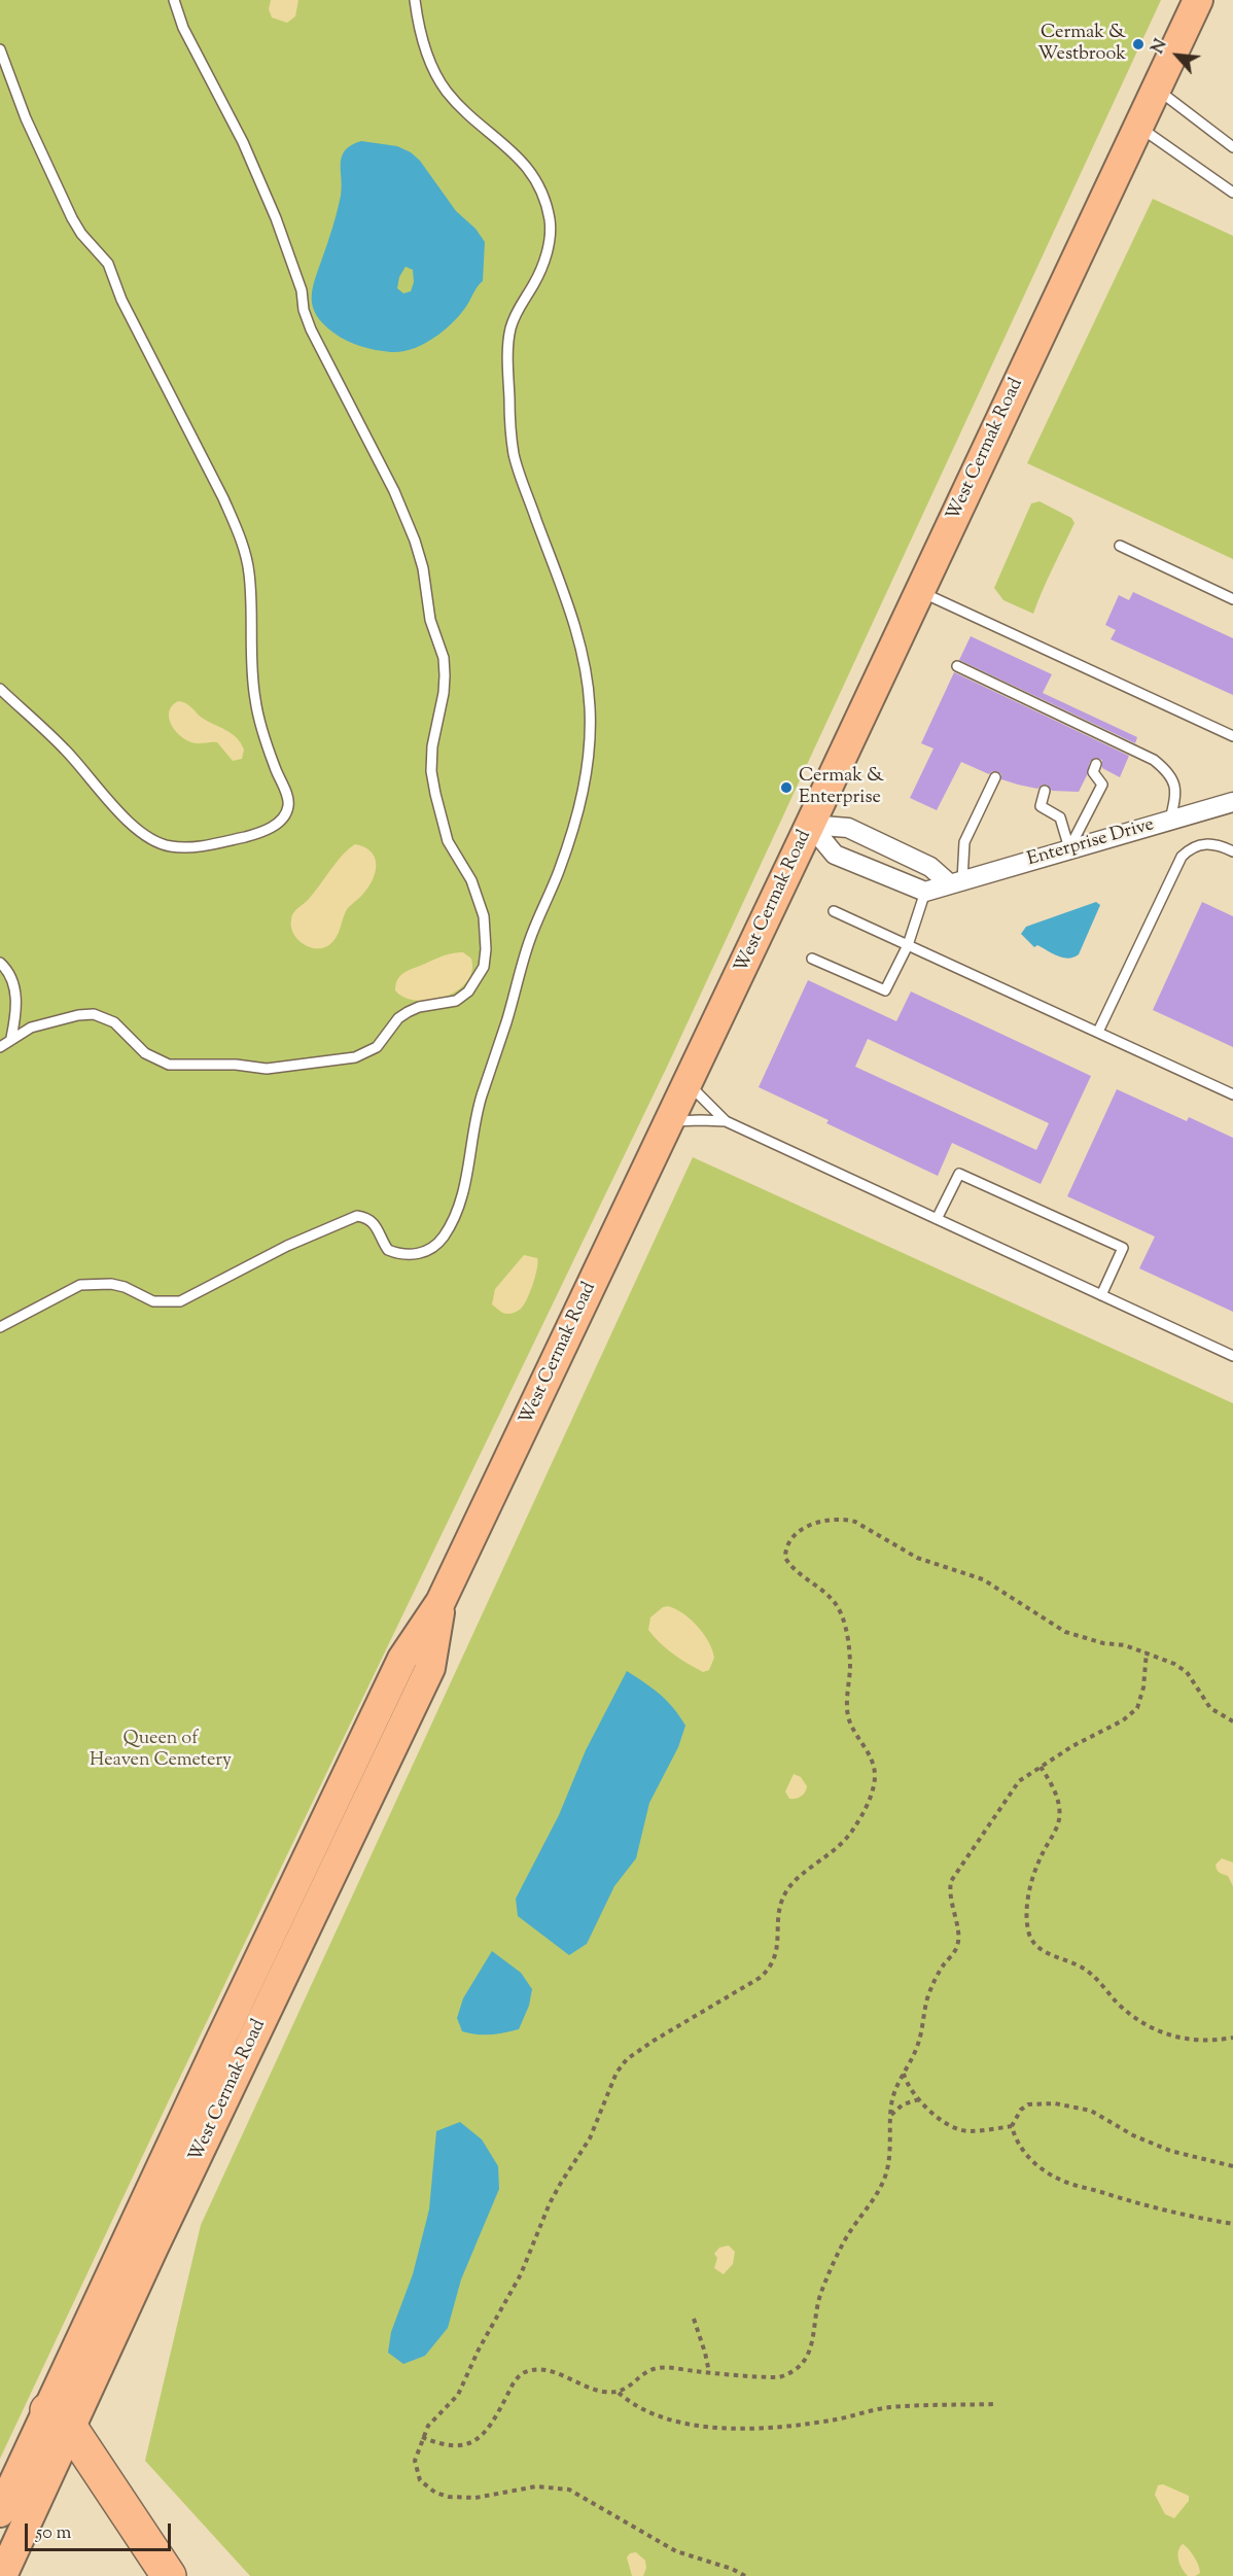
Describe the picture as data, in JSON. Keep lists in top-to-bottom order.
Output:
{
  "streets": {
    "main road": ["West Cermak Road"],
    "street": ["Enterprise Drive"]
  },
  "parks": ["Queen of Heaven Cemetery"],
  "places": ["Cermak & Westbrook", "Cermak & Enterprise"],
  "scale_bar": "50 m",
  "north": "top left"
}
